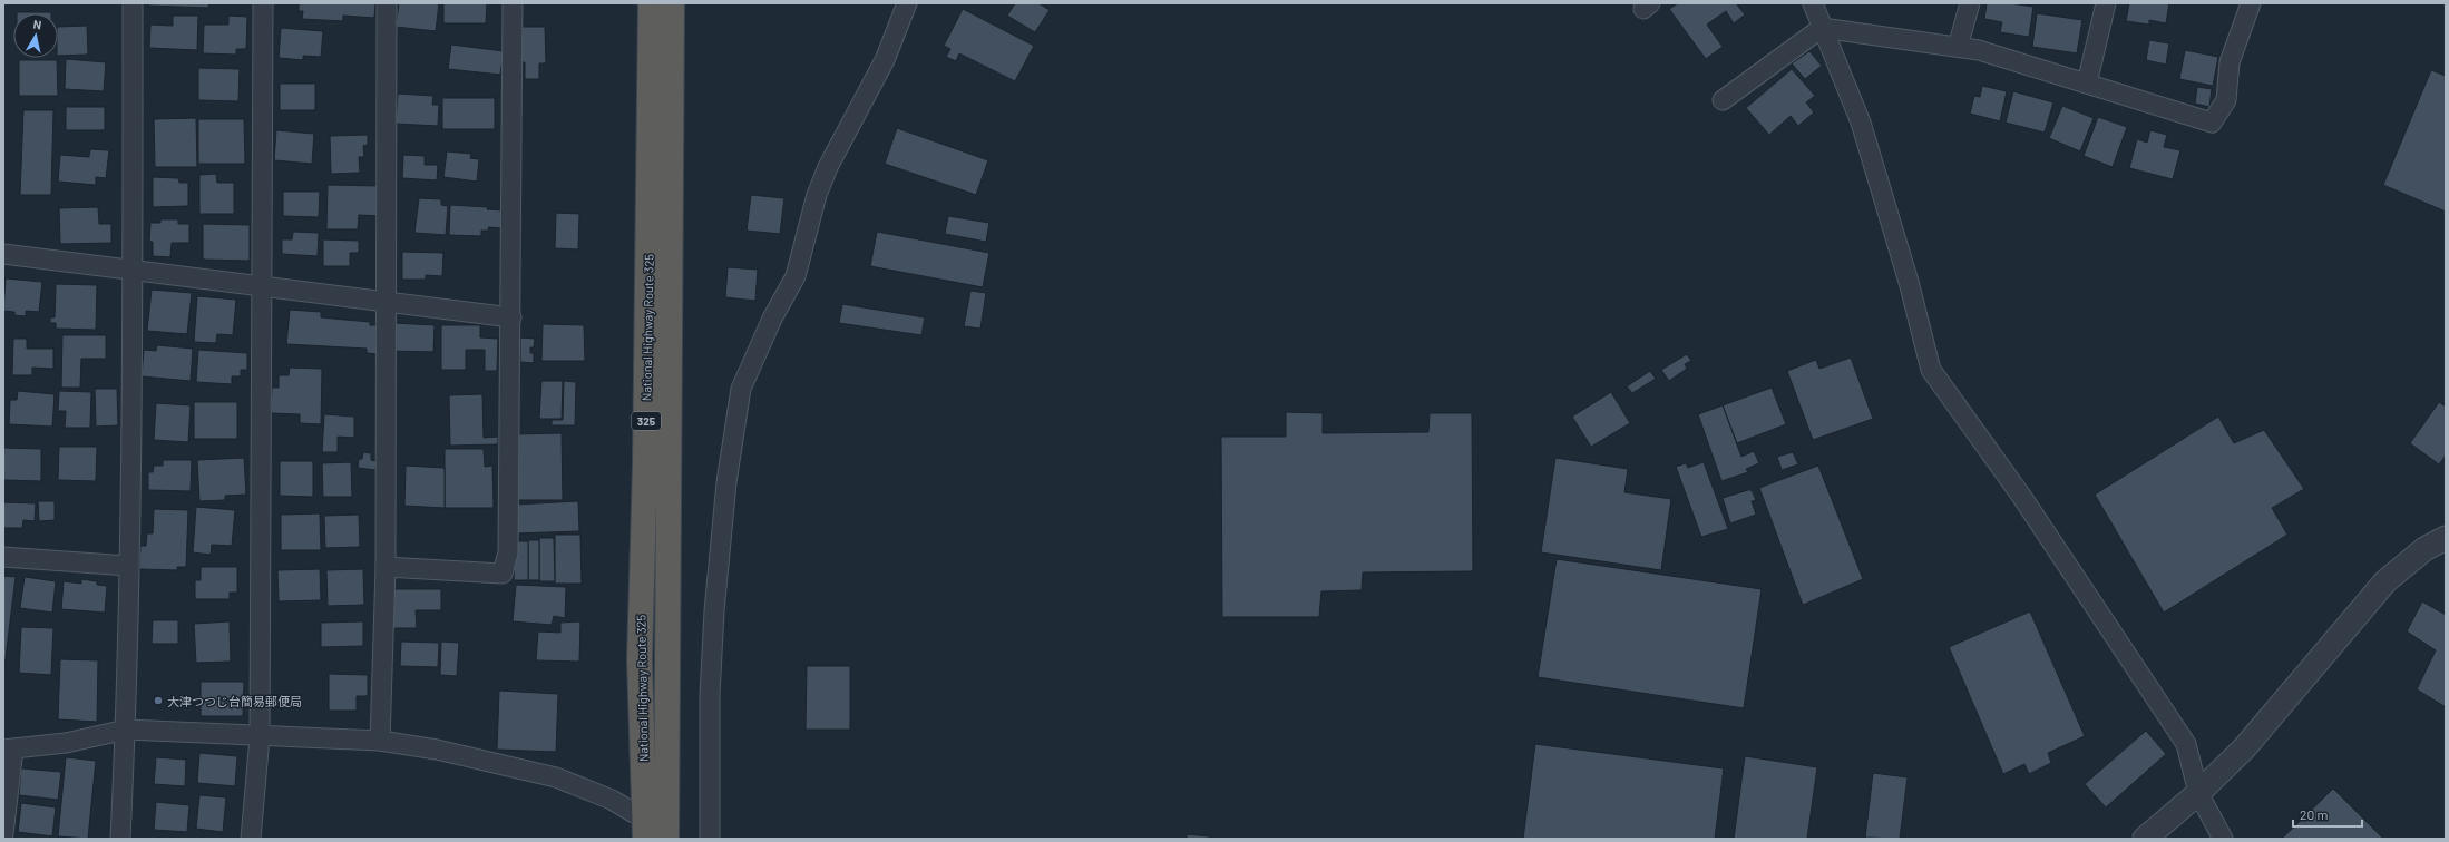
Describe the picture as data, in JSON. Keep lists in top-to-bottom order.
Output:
{
  "streets": {
    "highway": ["National Highway Route 325", "325"]
  },
  "places": ["大津つつじ台簡易郵便局"],
  "scale_bar": "20 m",
  "north": "top"
}
